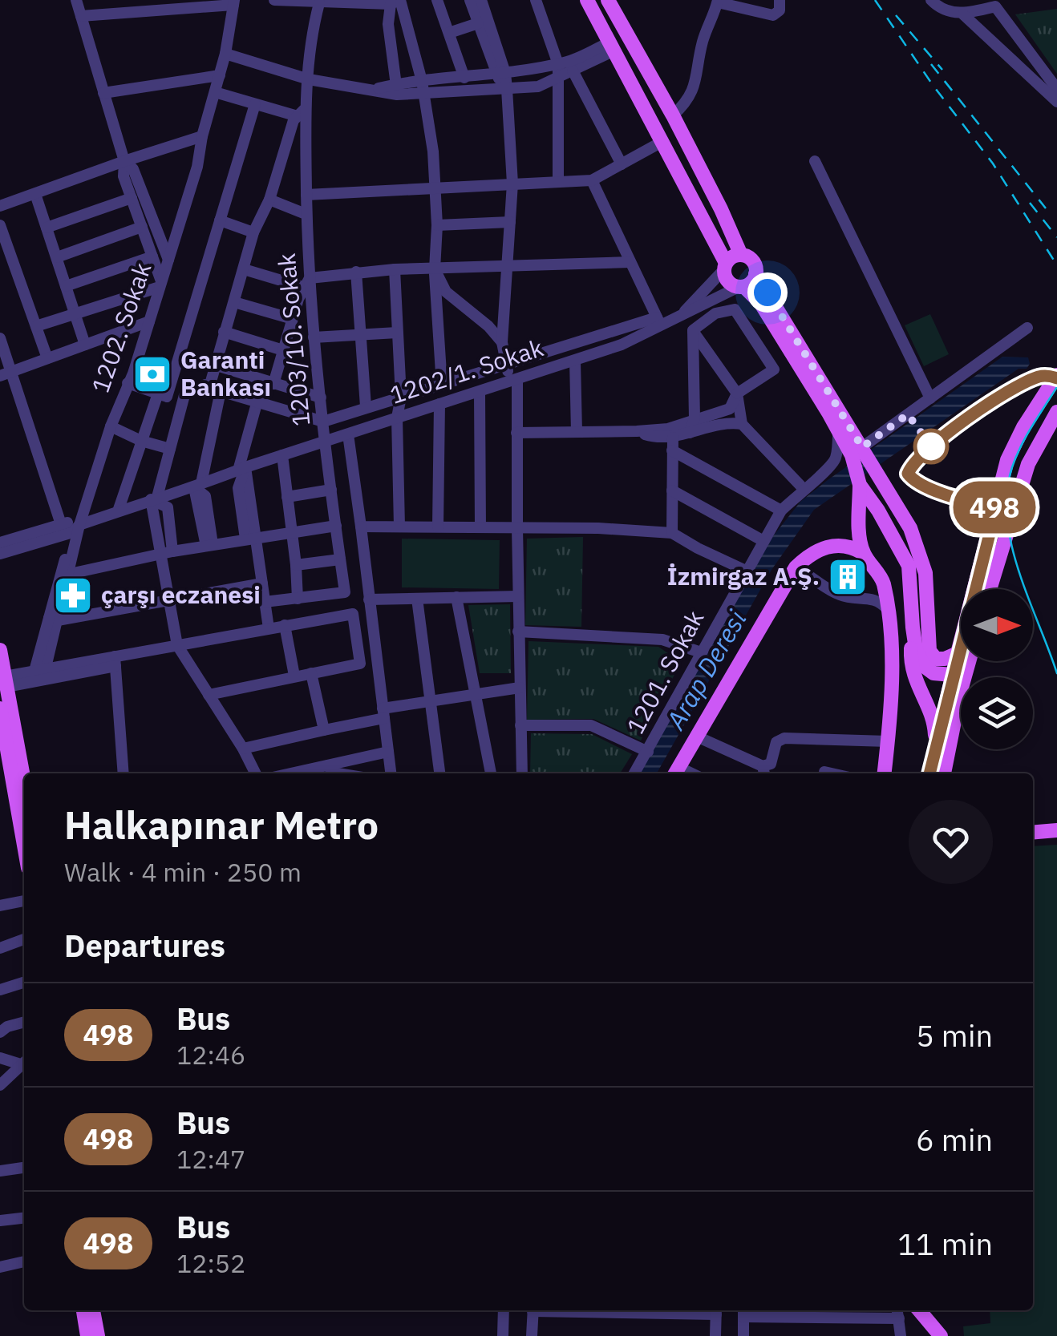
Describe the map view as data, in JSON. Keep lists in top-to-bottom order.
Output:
{
  "streets": {
    "street": [
      "1202. Sokak",
      "1203/10. Sokak",
      "1202/1. Sokak",
      "1201. Sokak"
    ]
  },
  "crossings": [
    ["1202. Sokak", "1202/1. Sokak"],
    ["1203/10. Sokak", "1202/1. Sokak"]
  ],
  "water": ["Arap Deresi"],
  "places": {
    "bank": ["Garanti Bankası"],
    "building": ["İzmirgaz A.Ş."],
    "pharmacy": ["çarşı eczanesi"]
  },
  "lines": ["bus line 498"],
  "north": "right",
  "page": {
    "on_map": "498",
    "heading": [
      ["Halkapınar Metro", "Walk · 4 min · 250 m"],
      "Departures"
    ],
    "list": [
      {
        "mark": "498",
        "name": "Bus",
        "note": "12:46",
        "value": "5 min"
      },
      {
        "mark": "498",
        "name": "Bus",
        "note": "12:47",
        "value": "6 min"
      },
      {
        "mark": "498",
        "name": "Bus",
        "note": "12:52",
        "value": "11 min"
      }
    ]
  }
}
